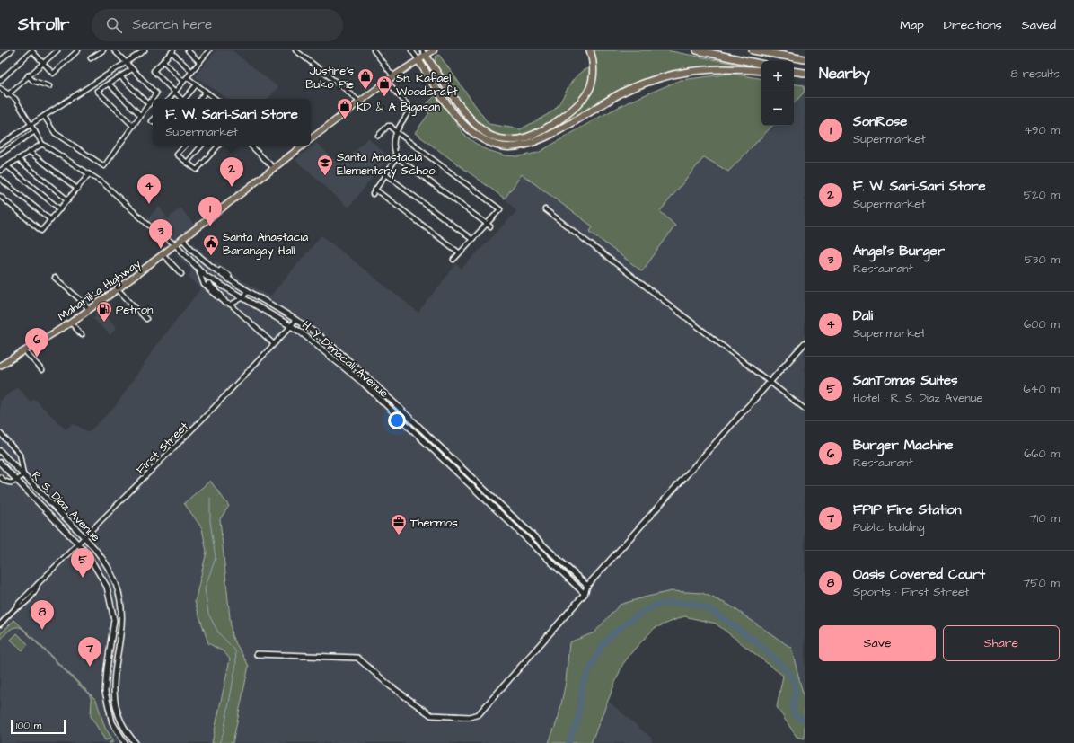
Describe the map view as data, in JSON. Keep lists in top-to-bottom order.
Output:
{
  "streets": {
    "highway": ["Maharlika Highway"],
    "street": ["H. Y. Dimacali Avenue", "First Street", "R. S. Diaz Avenue"]
  },
  "crossings": [
    ["Maharlika Highway", "H. Y. Dimacali Avenue"],
    ["H. Y. Dimacali Avenue", "First Street"],
    ["First Street", "R. S. Diaz Avenue"]
  ],
  "places": {
    "shop": ["Justine's Buko Pie", "Sn. Rafael Woodcraft", "KD & A Bigasan"],
    "school or university": ["Santa Anastacia Elementary School"],
    "public building": ["Santa Anastacia Barangay Hall"],
    "fuel station": ["Petron"],
    "office": ["Thermos"]
  },
  "scale_bar": "100 m",
  "page": {
    "header": "Strollr",
    "search": "Search here",
    "nav": ["Map", "Directions", "Saved"],
    "heading": ["Nearby", "8 results"],
    "map_buttons": ["+", "−"],
    "list": [
      {
        "mark": "1",
        "name": "SonRose",
        "note": "Supermarket",
        "value": "490 m"
      },
      {
        "mark": "2",
        "name": "F. W. Sari-Sari Store",
        "note": "Supermarket",
        "value": "520 m"
      },
      {
        "mark": "3",
        "name": "Angel's Burger",
        "note": "Restaurant",
        "value": "530 m"
      },
      {
        "mark": "4",
        "name": "Dali",
        "note": "Supermarket",
        "value": "600 m"
      },
      {
        "mark": "5",
        "name": "SanTomas Suites",
        "note": "Hotel · R. S. Diaz Avenue",
        "value": "640 m"
      },
      {
        "mark": "6",
        "name": "Burger Machine",
        "note": "Restaurant",
        "value": "660 m"
      },
      {
        "mark": "7",
        "name": "FPIP Fire Station",
        "note": "Public building",
        "value": "710 m"
      },
      {
        "mark": "8",
        "name": "Oasis Covered Court",
        "note": "Sports · First Street",
        "value": "750 m"
      }
    ],
    "popup": ["F. W. Sari-Sari Store", "Supermarket"],
    "pins": [
      "2",
      "4",
      "1",
      "3",
      "6",
      "5",
      "8",
      "7"
    ],
    "buttons": ["Save", "Share"],
    "scale": "100 m"
  }
}
